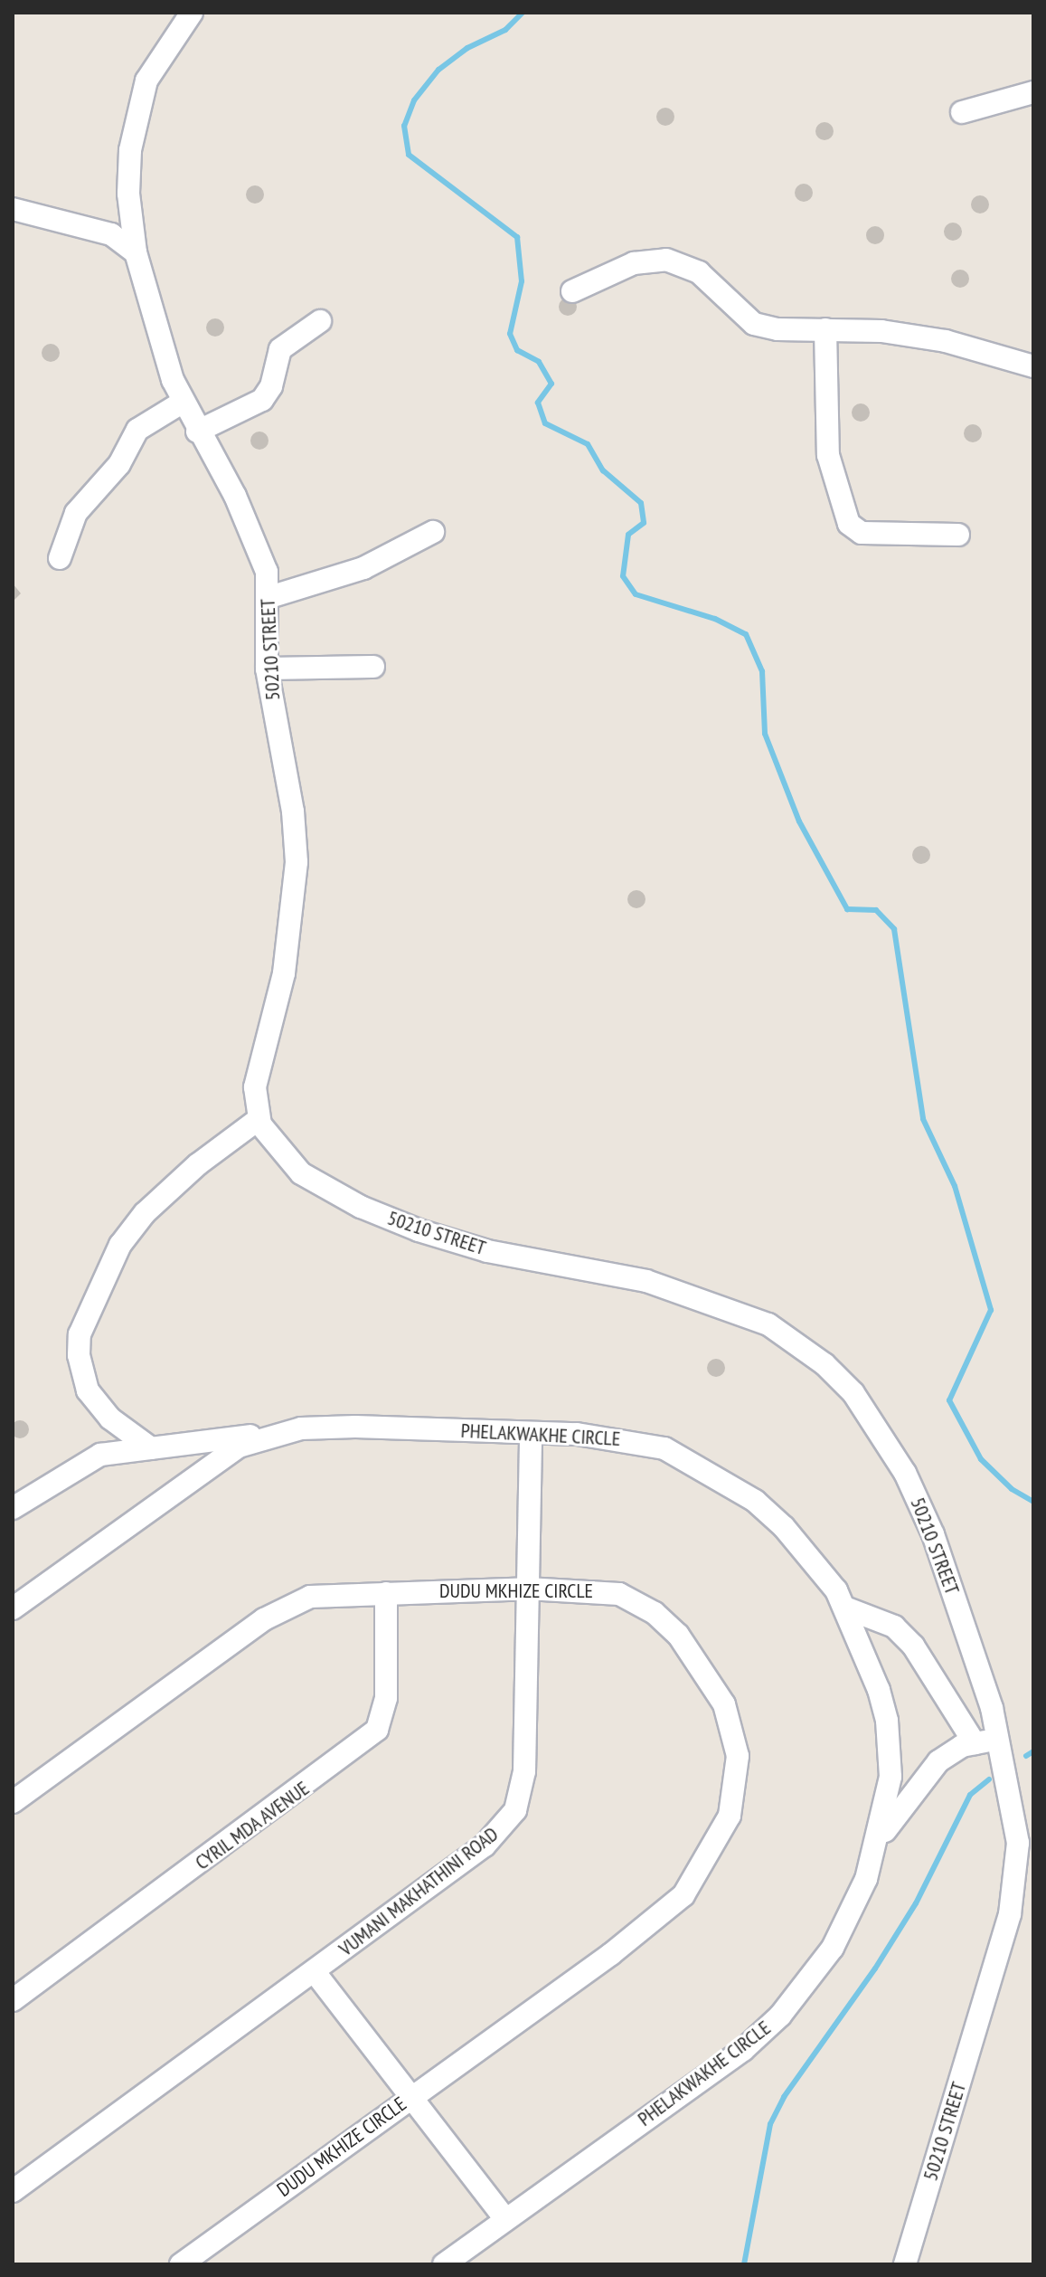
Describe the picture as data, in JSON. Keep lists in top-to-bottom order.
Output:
{
  "streets": {
    "street": [
      "50210 STREET",
      "PHELAKWAKHE CIRCLE",
      "DUDU MKHIZE CIRCLE",
      "CYRIL MDA AVENUE",
      "VUMANI MAKHATHINI ROAD"
    ]
  },
  "crossings": [
    ["PHELAKWAKHE CIRCLE", "VUMANI MAKHATHINI ROAD"],
    ["DUDU MKHIZE CIRCLE", "CYRIL MDA AVENUE"],
    ["DUDU MKHIZE CIRCLE", "VUMANI MAKHATHINI ROAD"]
  ]
}
